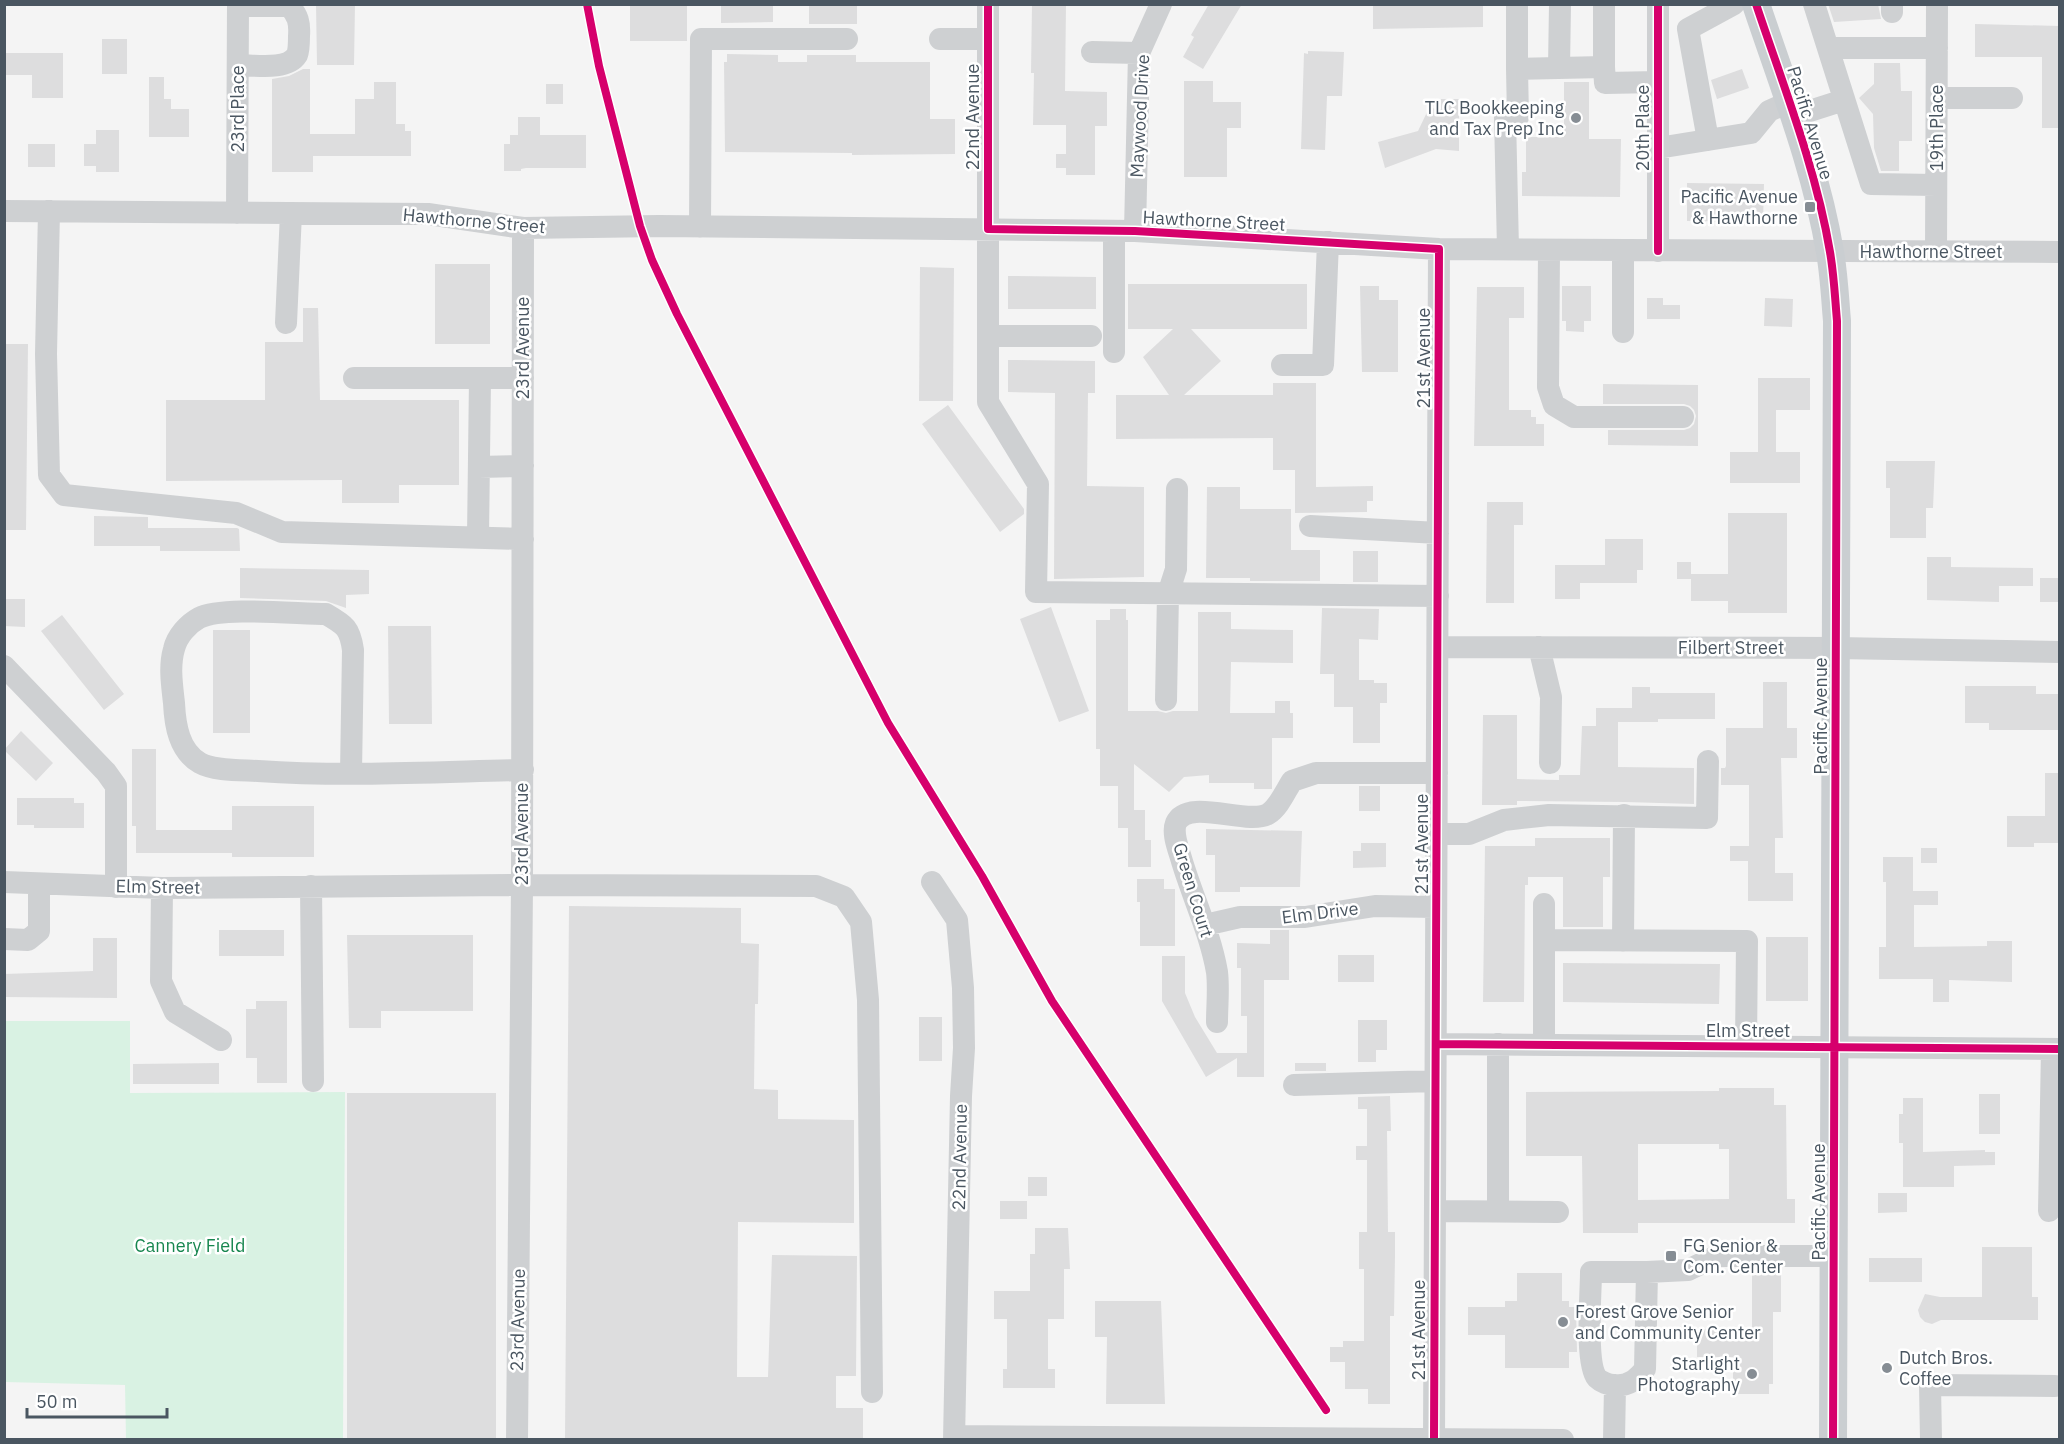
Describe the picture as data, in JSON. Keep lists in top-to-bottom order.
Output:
{
  "streets": {
    "main road": ["Pacific Avenue"],
    "street": [
      "23rd Place",
      "Maywood Drive",
      "22nd Avenue",
      "20th Place",
      "19th Place",
      "Hawthorne Street",
      "23rd Avenue",
      "21st Avenue",
      "Filbert Street",
      "Elm Street",
      "Green Court",
      "Elm Drive"
    ]
  },
  "crossings": [
    ["23rd Place", "Hawthorne Street"],
    ["Maywood Drive", "Hawthorne Street"],
    ["22nd Avenue", "Hawthorne Street"],
    ["Pacific Avenue", "Hawthorne Street"],
    ["Pacific Avenue", "Filbert Street"],
    ["Pacific Avenue", "Elm Street"],
    ["20th Place", "Hawthorne Street"],
    ["19th Place", "Hawthorne Street"],
    ["Hawthorne Street", "23rd Avenue"],
    ["Hawthorne Street", "21st Avenue"],
    ["23rd Avenue", "Elm Street"],
    ["21st Avenue", "Filbert Street"],
    ["21st Avenue", "Elm Street"],
    ["21st Avenue", "Green Court"],
    ["21st Avenue", "Elm Drive"],
    ["Green Court", "Elm Drive"]
  ],
  "parks": ["Cannery Field"],
  "places": {
    "other": [
      "TLC Bookkeeping and Tax Prep Inc",
      "Forest Grove Senior and Community Center",
      "Dutch Bros. Coffee",
      "Starlight Photography"
    ],
    "transit": ["Pacific Avenue & Hawthorne", "FG Senior & Com. Center"]
  },
  "scale_bar": "50 m"
}
